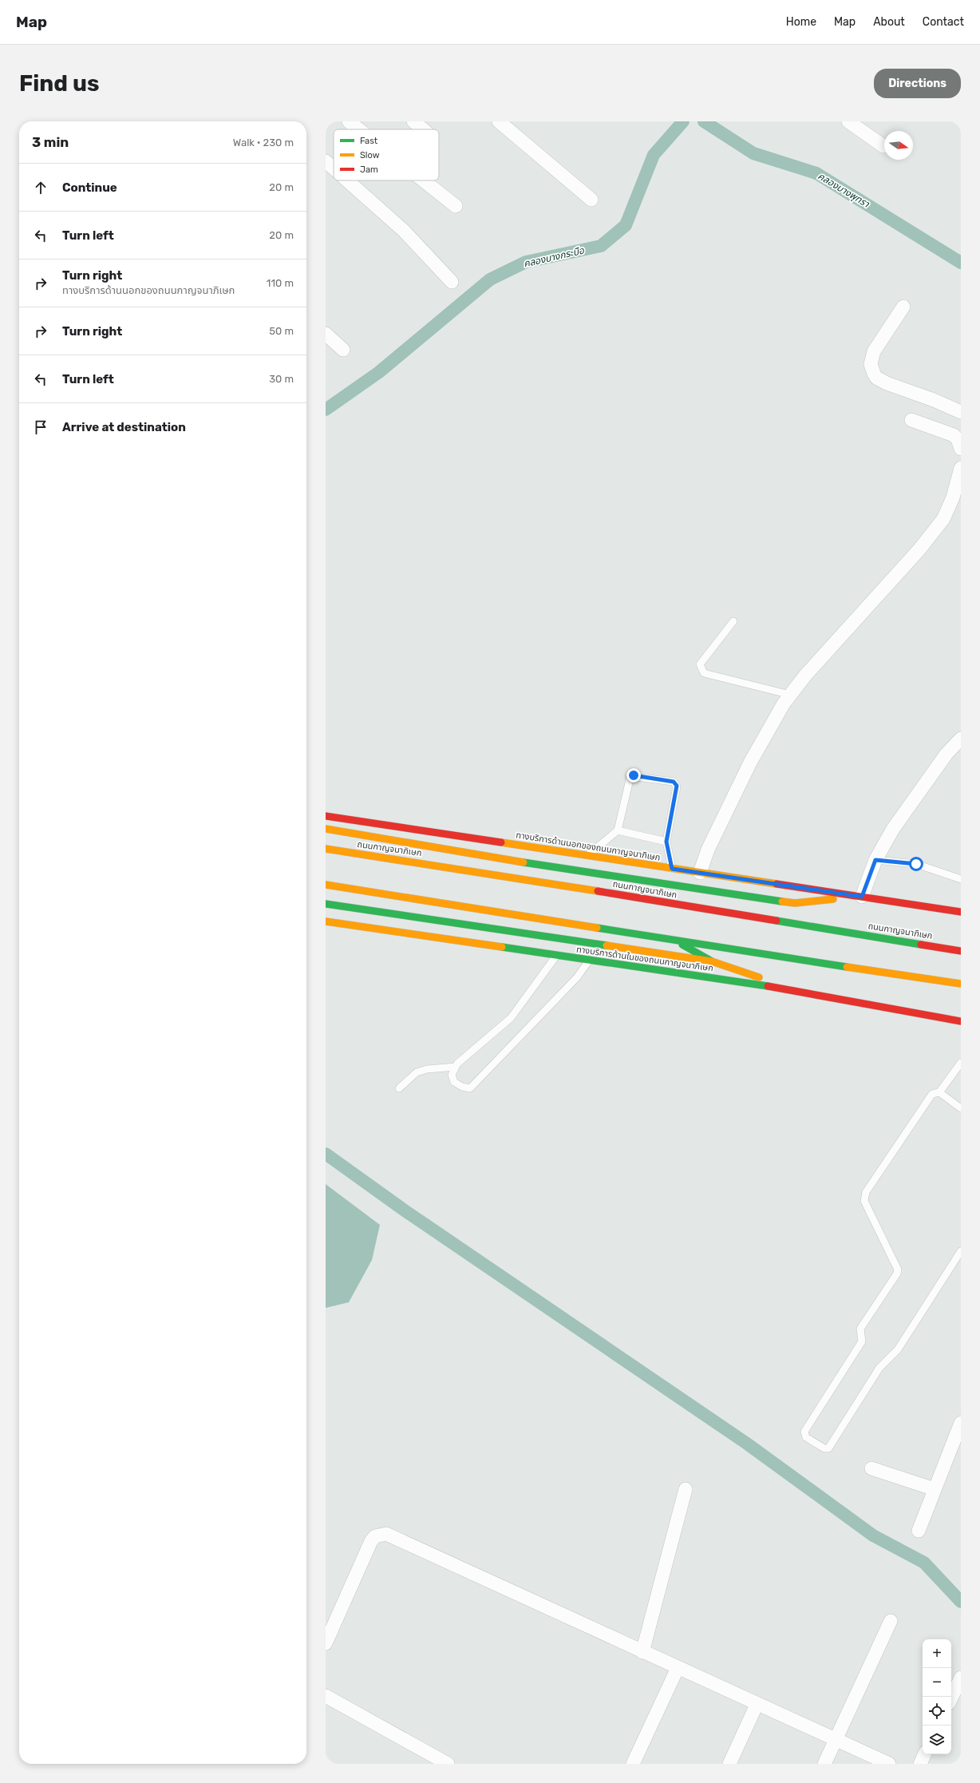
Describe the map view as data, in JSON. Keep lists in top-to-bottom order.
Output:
{
  "streets": {
    "main road": ["ทางบริการด้านนอกของถนนกาญจนาภิเษก", "ถนนกาญจนาภิเษก", "ทางบริการด้านในของถนนกาญจนาภิเษก"]
  },
  "water": ["คลองบางพุทรา", "คลองบางกระบือ"],
  "legend": ["Fast", "Slow", "Jam"],
  "north": "right",
  "page": {
    "header": "Map",
    "nav": [
      "Home",
      "Map",
      "About",
      "Contact"
    ],
    "buttons": "Directions",
    "title": "Find us",
    "heading": ["3 min", "Walk · 230 m"],
    "list": [
      ["Continue", "20 m"],
      ["Turn left", "20 m"],
      ["Turn right", "ทางบริการด้านนอกของถนนกาญจนาภิเษก", "110 m"],
      ["Turn right", "50 m"],
      ["Turn left", "30 m"],
      "Arrive at destination"
    ],
    "map_buttons": ["+", "−"]
  }
}
